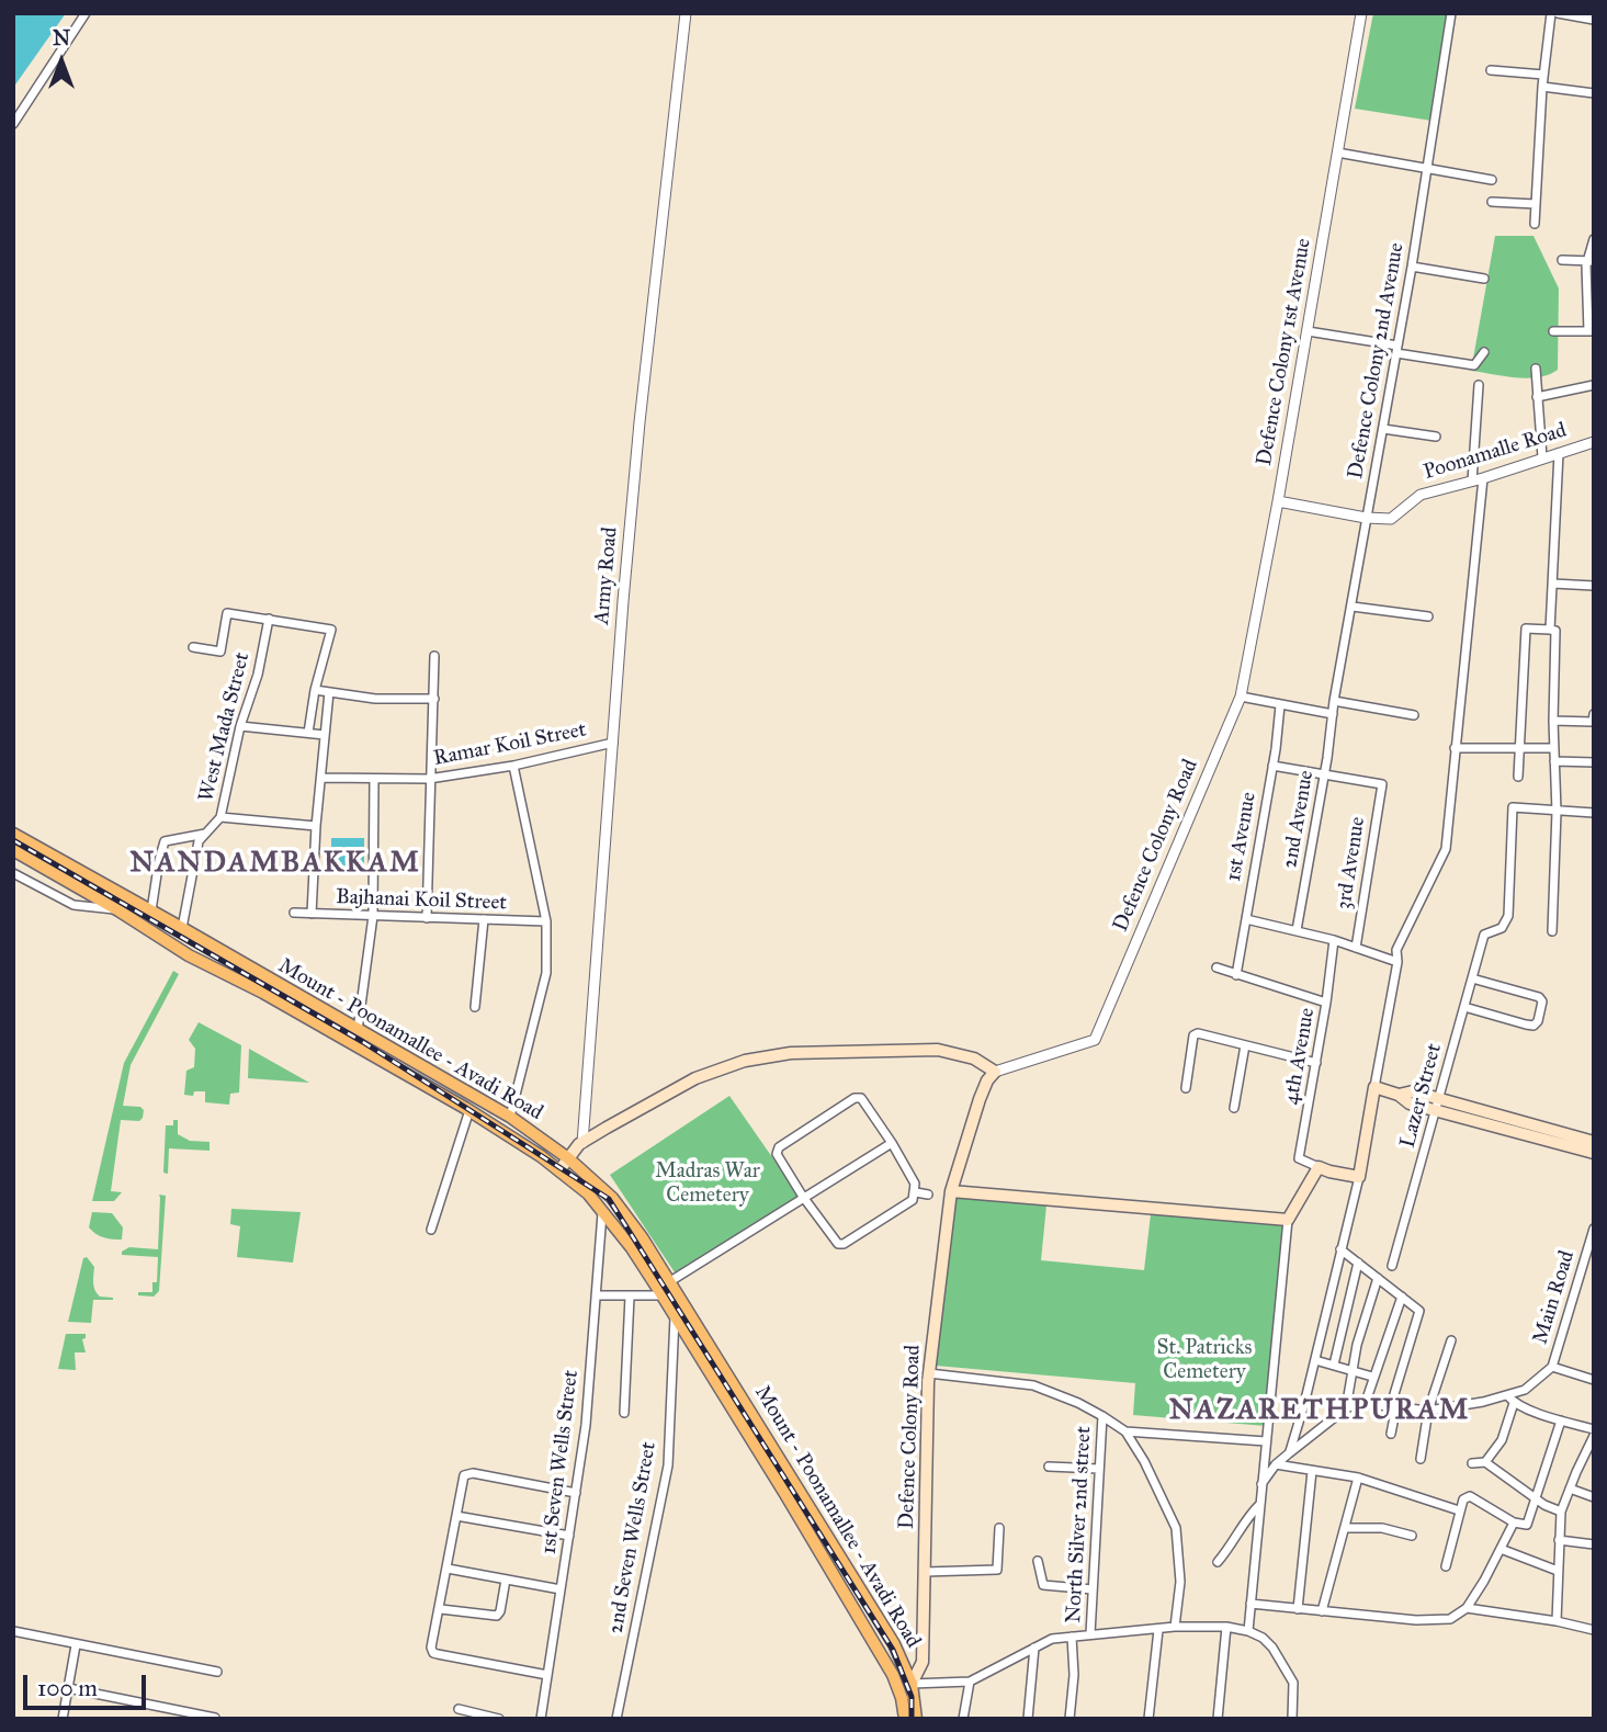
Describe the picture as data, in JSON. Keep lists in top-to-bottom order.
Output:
{
  "streets": {
    "main road": ["Defence Colony Road", "Mount - Poonamallee - Avadi Road"],
    "street": [
      "Defence Colony 1st Avenue",
      "Defence Colony 2nd Avenue",
      "Poonamalle Road",
      "Army Road",
      "West Mada Street",
      "Ramar Koil Street",
      "2nd Avenue",
      "1st Avenue",
      "3rd Avenue",
      "Bajhanai Koil Street",
      "4th Avenue",
      "Lazer Street",
      "Main Road",
      "1st Seven Wells Street",
      "North Silver 2nd street",
      "2nd Seven Wells Street"
    ]
  },
  "crossings": [
    ["Defence Colony 1st Avenue", "Poonamalle Road"],
    ["Defence Colony 1st Avenue", "Defence Colony Road"],
    ["Defence Colony 2nd Avenue", "Poonamalle Road"],
    ["Defence Colony 2nd Avenue", "2nd Avenue"],
    ["Army Road", "Ramar Koil Street"],
    ["West Mada Street", "Mount - Poonamallee - Avadi Road"],
    ["2nd Avenue", "3rd Avenue"],
    ["Defence Colony Road", "Mount - Poonamallee - Avadi Road"],
    ["Mount - Poonamallee - Avadi Road", "1st Seven Wells Street"],
    ["Mount - Poonamallee - Avadi Road", "2nd Seven Wells Street"]
  ],
  "districts": ["NANDAMBAKKAM", "NAZARETHPURAM"],
  "parks": ["Madras War Cemetery", "St. Patricks Cemetery"],
  "scale_bar": "100 m",
  "north": "top"
}
